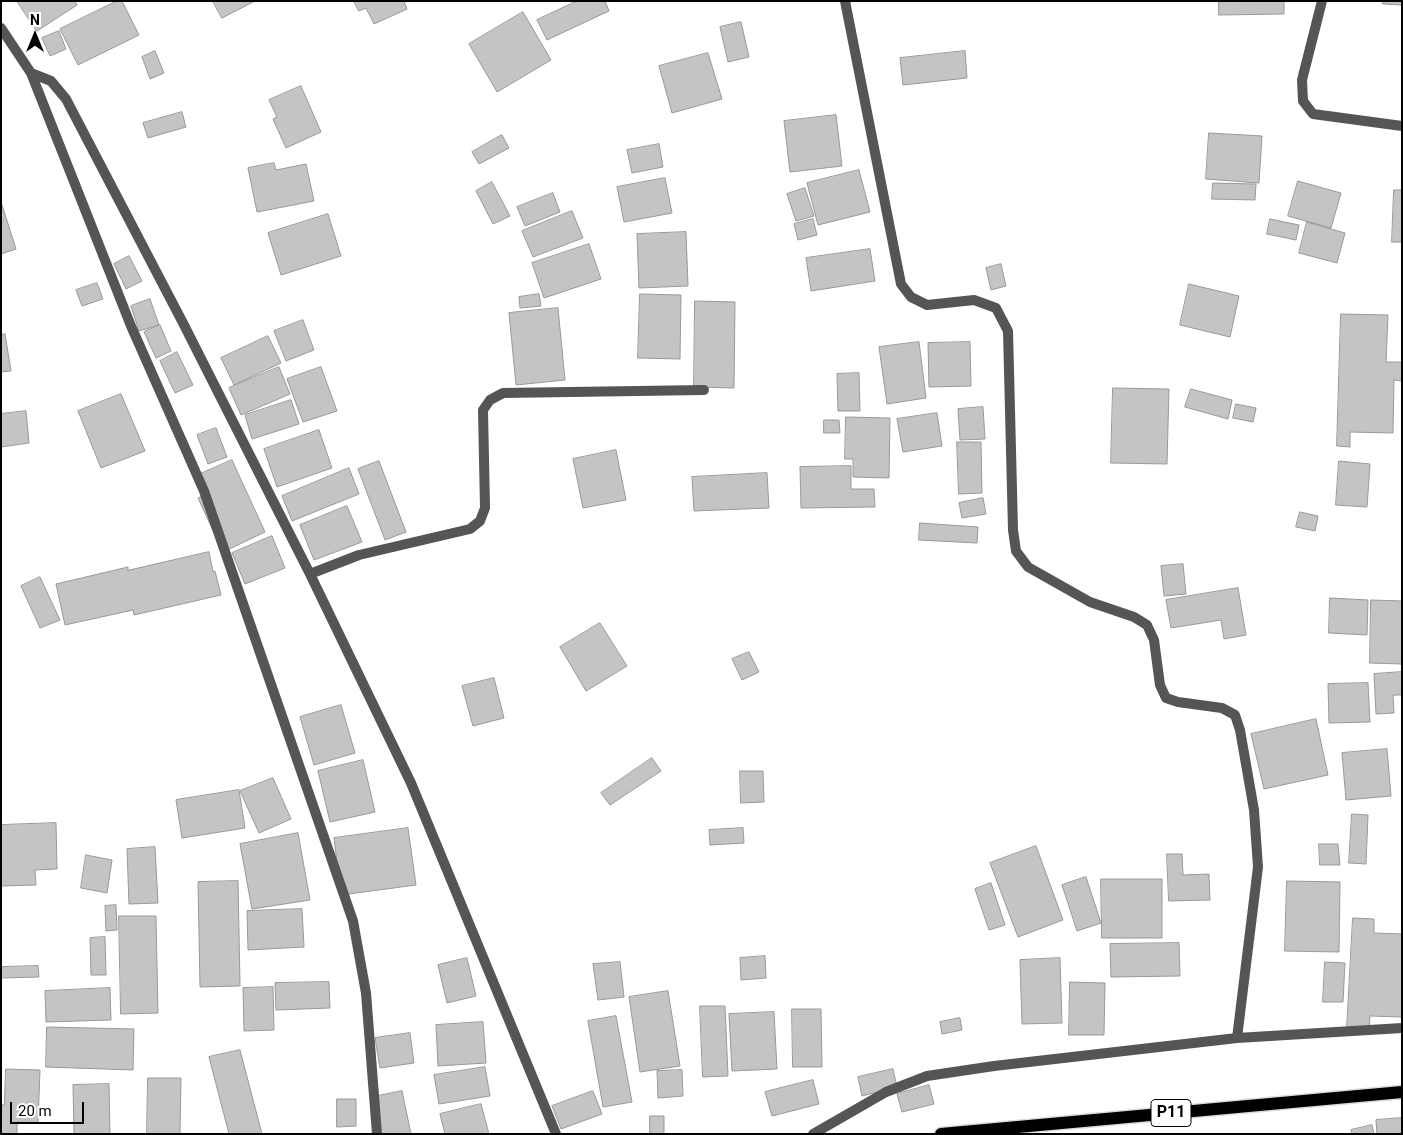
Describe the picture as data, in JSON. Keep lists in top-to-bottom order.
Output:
{
  "streets": {
    "main road": ["P11"]
  },
  "scale_bar": "20 m",
  "north": "top"
}
